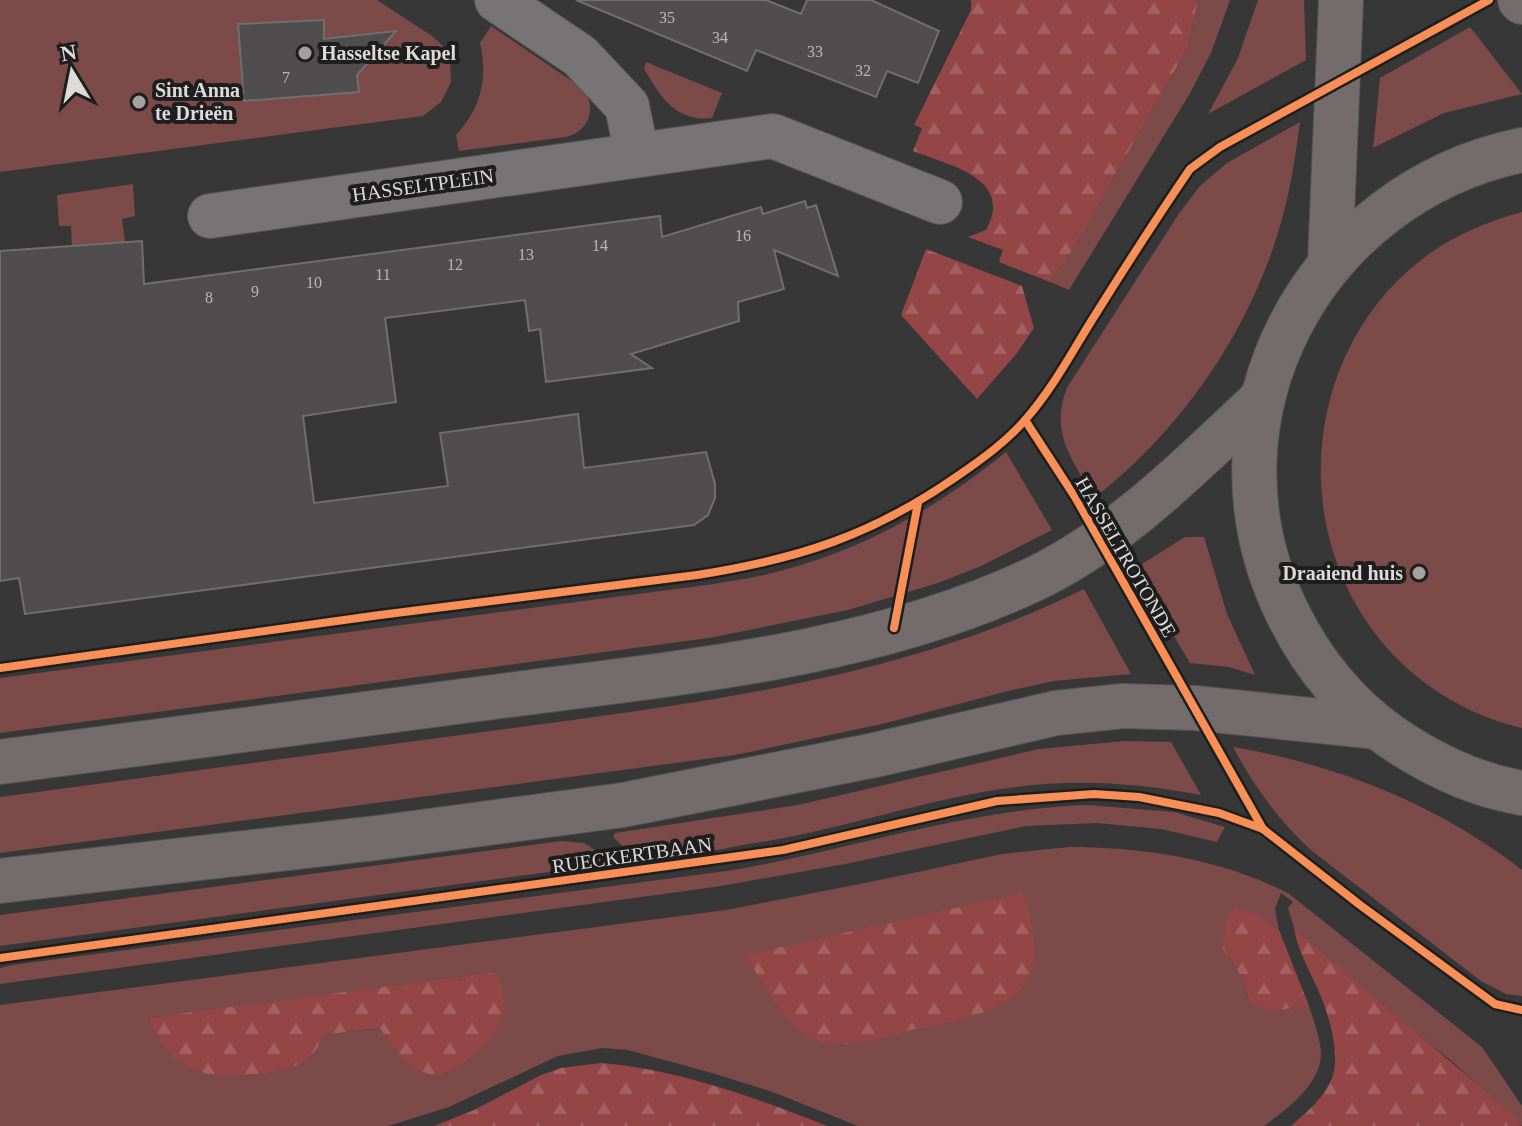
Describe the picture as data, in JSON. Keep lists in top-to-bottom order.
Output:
{
  "streets": {
    "street": ["HASSELTPLEIN"],
    "cycle path": ["HASSELTROTONDE", "RUECKERTBAAN"]
  },
  "places": ["Hasseltse Kapel", "Sint Anna te Drieën", "Draaiend huis"],
  "house_numbers": [
    "35",
    "34",
    "33",
    "32",
    "7",
    "16",
    "14",
    "13",
    "12",
    "11",
    "10",
    "9",
    "8"
  ],
  "north": "top"
}
